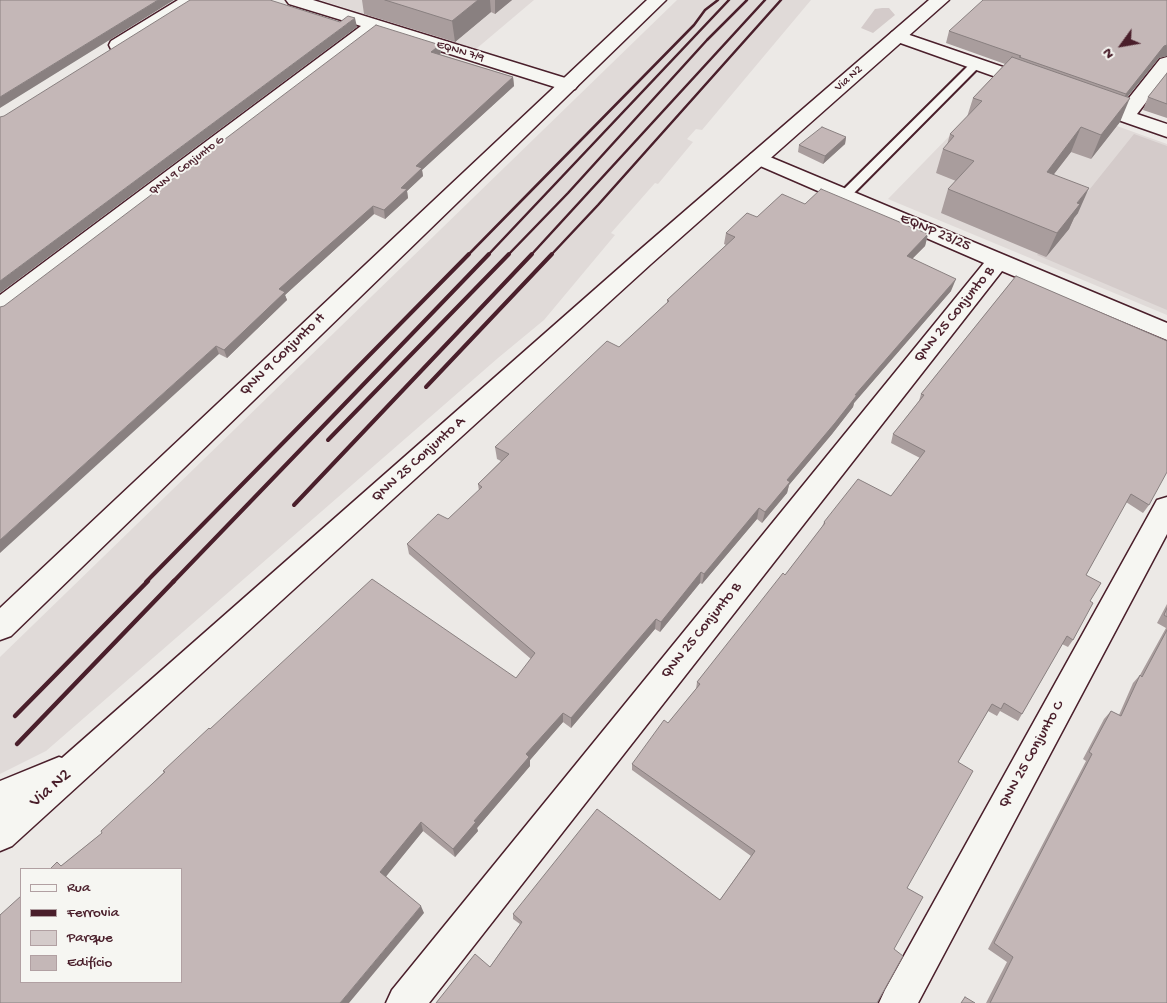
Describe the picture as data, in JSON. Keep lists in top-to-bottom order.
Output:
{
  "streets": {
    "street": [
      "EQNN 7/9",
      "Via N2",
      "QNN 9 Conjunto G",
      "EQNP 23/25",
      "QNN 25 Conjunto B",
      "QNN 9 Conjunto H",
      "QNN 25 Conjunto A",
      "QNN 25 Conjunto C"
    ]
  },
  "crossings": [
    ["EQNN 7/9", "QNN 9 Conjunto G"],
    ["EQNN 7/9", "QNN 9 Conjunto H"],
    ["Via N2", "EQNP 23/25"],
    ["Via N2", "QNN 25 Conjunto A"],
    ["EQNP 23/25", "QNN 25 Conjunto B"],
    ["EQNP 23/25", "QNN 25 Conjunto A"]
  ],
  "legend": [
    "Rua",
    "Ferrovia",
    "Parque",
    "Edifício"
  ],
  "north": "bottom left"
}
